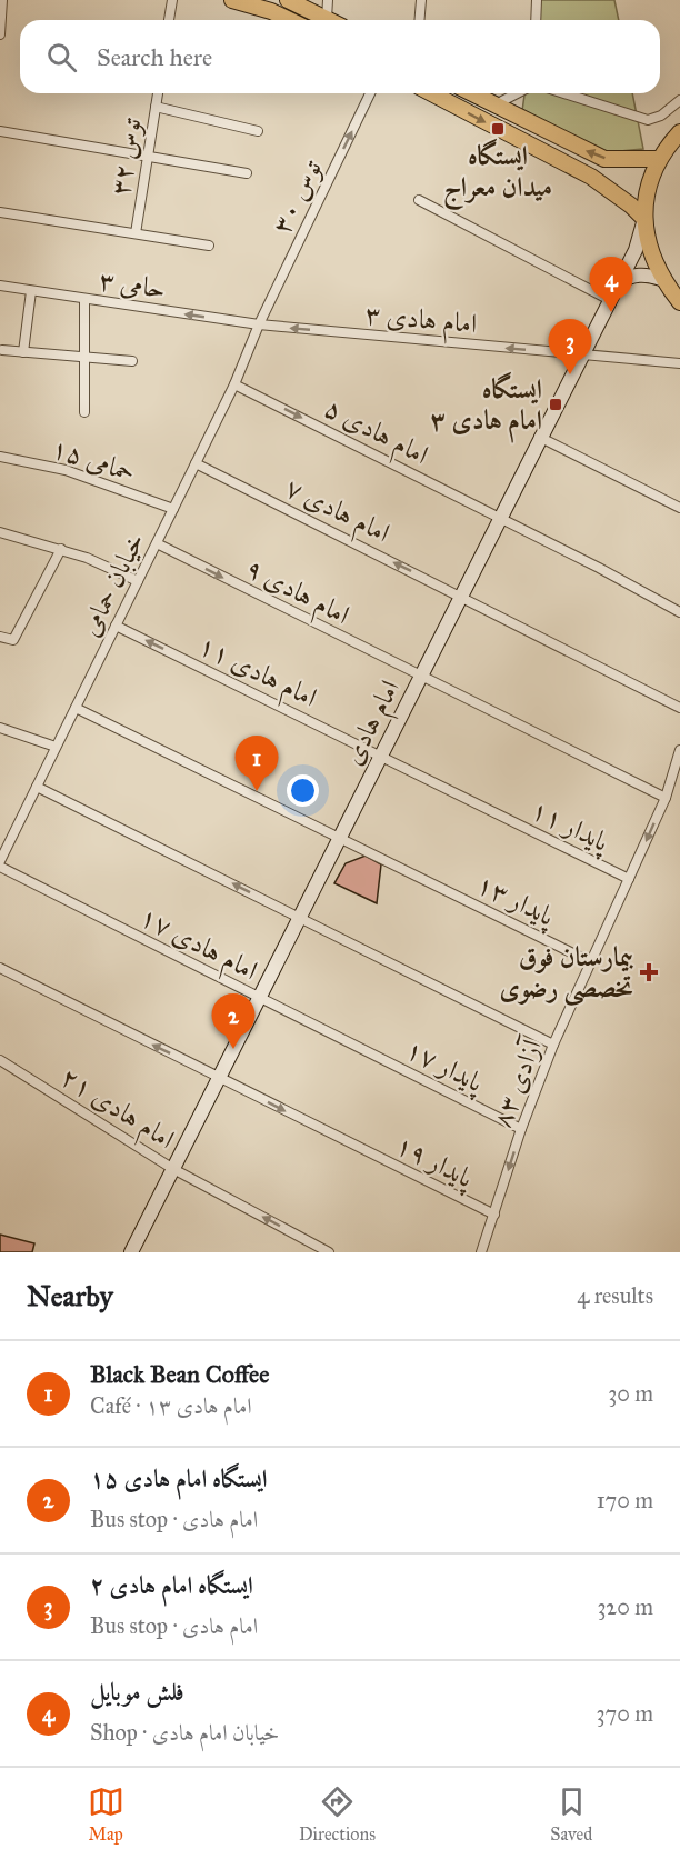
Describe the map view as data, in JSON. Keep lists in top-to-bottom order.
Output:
{
  "streets": {
    "main road": ["امام هادی"],
    "street": [
      "توس ۳۲",
      "توس ۳۰",
      "حامی ۳",
      "امام هادی ۳",
      "امام هادی ۵",
      "حمامی ۱۵",
      "امام هادی ۷",
      "خیابان حمامی",
      "امام هادی ۹",
      "امام هادی ۱۱",
      "پایدار ۱۱",
      "پایدار ۱۳",
      "امام هادی ۱۷",
      "پایدار ۱۷",
      "آزادی ۸۳",
      "امام هادی ۲۱",
      "پایدار ۱۹"
    ]
  },
  "crossings": [
    ["توس ۳۰", "حامی ۳"],
    ["توس ۳۰", "امام هادی ۳"],
    ["توس ۳۰", "خیابان حمامی"],
    ["حامی ۳", "امام هادی ۳"],
    ["حامی ۳", "خیابان حمامی"],
    ["امام هادی ۳", "خیابان حمامی"],
    ["امام هادی ۳", "امام هادی"],
    ["امام هادی ۵", "خیابان حمامی"],
    ["امام هادی ۵", "امام هادی"],
    ["حمامی ۱۵", "خیابان حمامی"],
    ["امام هادی ۷", "خیابان حمامی"],
    ["امام هادی ۷", "امام هادی"],
    ["خیابان حمامی", "امام هادی ۹"],
    ["خیابان حمامی", "امام هادی ۱۱"],
    ["خیابان حمامی", "پایدار ۱۳"],
    ["امام هادی ۹", "امام هادی"],
    ["امام هادی ۹", "آزادی ۸۳"],
    ["امام هادی ۱۱", "امام هادی"],
    ["امام هادی ۱۱", "پایدار ۱۱"],
    ["امام هادی", "پایدار ۱۳"],
    ["امام هادی", "امام هادی ۱۷"],
    ["امام هادی", "امام هادی ۲۱"],
    ["امام هادی", "پایدار ۱۹"],
    ["پایدار ۱۱", "آزادی ۸۳"],
    ["پایدار ۱۳", "آزادی ۸۳"],
    ["امام هادی ۱۷", "پایدار ۱۷"],
    ["پایدار ۱۷", "آزادی ۸۳"],
    ["آزادی ۸۳", "پایدار ۱۹"]
  ],
  "one_way": [
    "توس ۳۰",
    "امام هادی ۳",
    "امام هادی ۵",
    "امام هادی ۷",
    "امام هادی ۹",
    "امام هادی ۱۱",
    "امام هادی ۲۱"
  ],
  "places": {
    "transit": ["ایستگاه میدان معراج", "ایستگاه امام هادی ۳"],
    "health": ["بیمارستان فوق تخصصی رضوی"]
  },
  "page": {
    "search": "Search here",
    "pins": [
      "4",
      "3",
      "1",
      "2"
    ],
    "heading": ["Nearby", "4 results"],
    "list": [
      {
        "mark": "1",
        "name": "Black Bean Coffee",
        "note": "Café · امام هادی ۱۳",
        "value": "30 m"
      },
      {
        "mark": "2",
        "name": "ایستگاه امام هادی ۱۵",
        "note": "Bus stop · امام هادی",
        "value": "170 m"
      },
      {
        "mark": "3",
        "name": "ایستگاه امام هادی ۲",
        "note": "Bus stop · امام هادی",
        "value": "320 m"
      },
      {
        "mark": "4",
        "name": "فلش موبایل",
        "note": "Shop · خیابان امام هادی",
        "value": "370 m"
      }
    ],
    "nav": ["Map", "Directions", "Saved"]
  }
}
